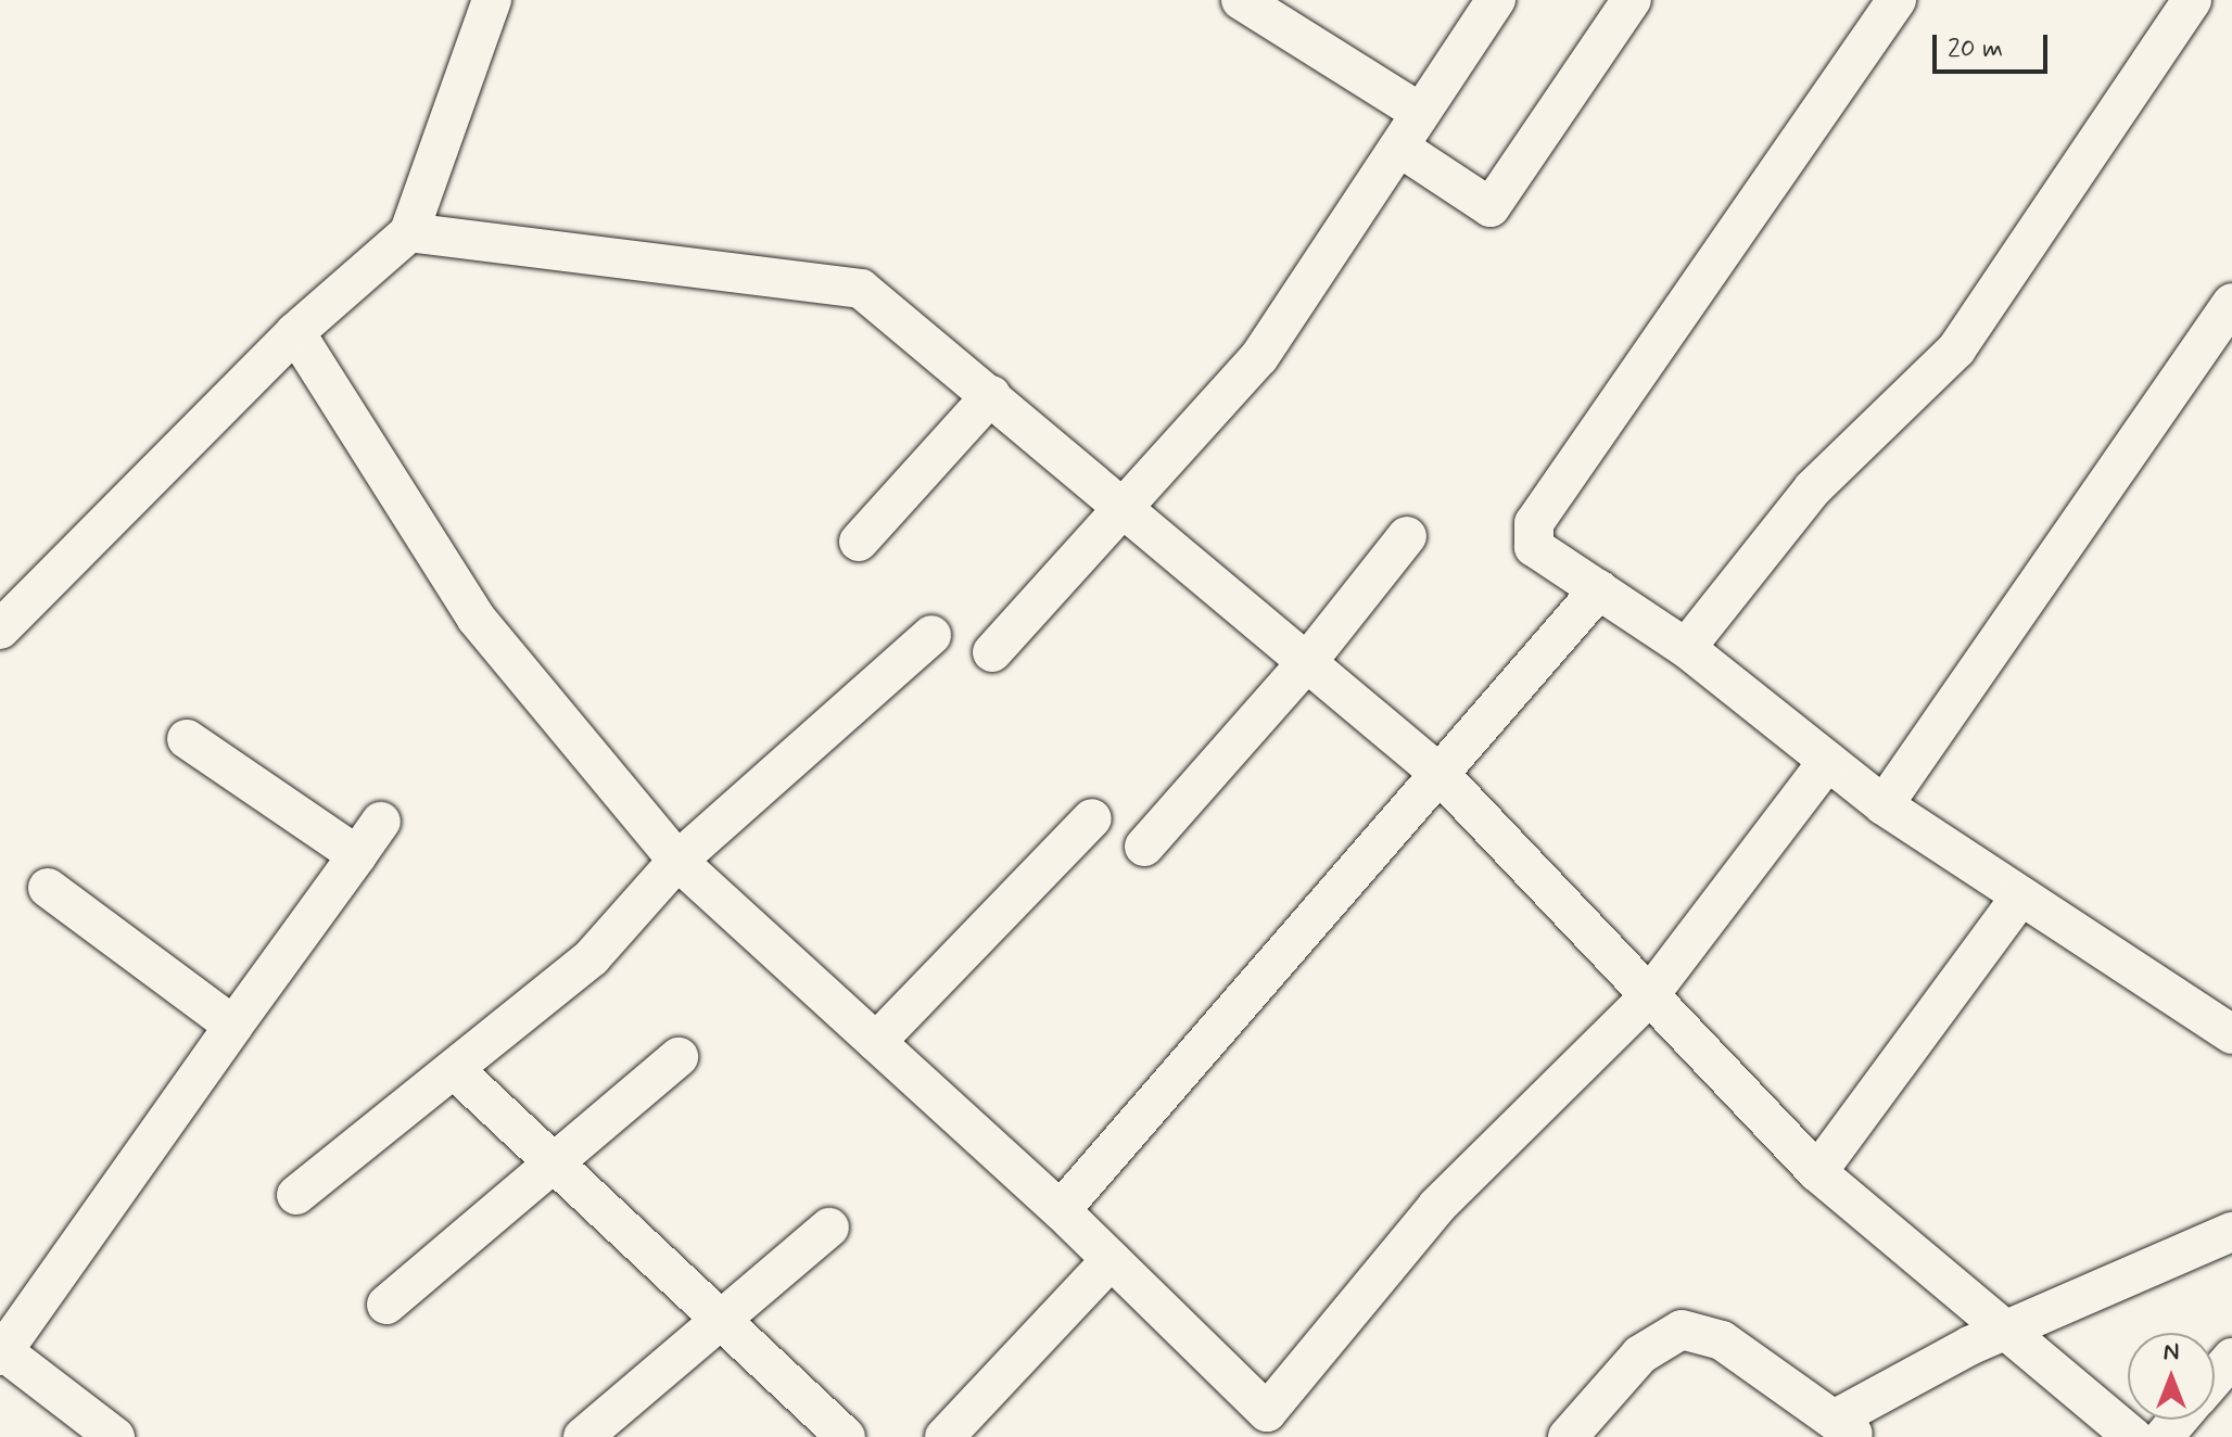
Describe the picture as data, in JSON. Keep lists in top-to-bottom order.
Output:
{
  "scale_bar": "20 m",
  "north": "top"
}
